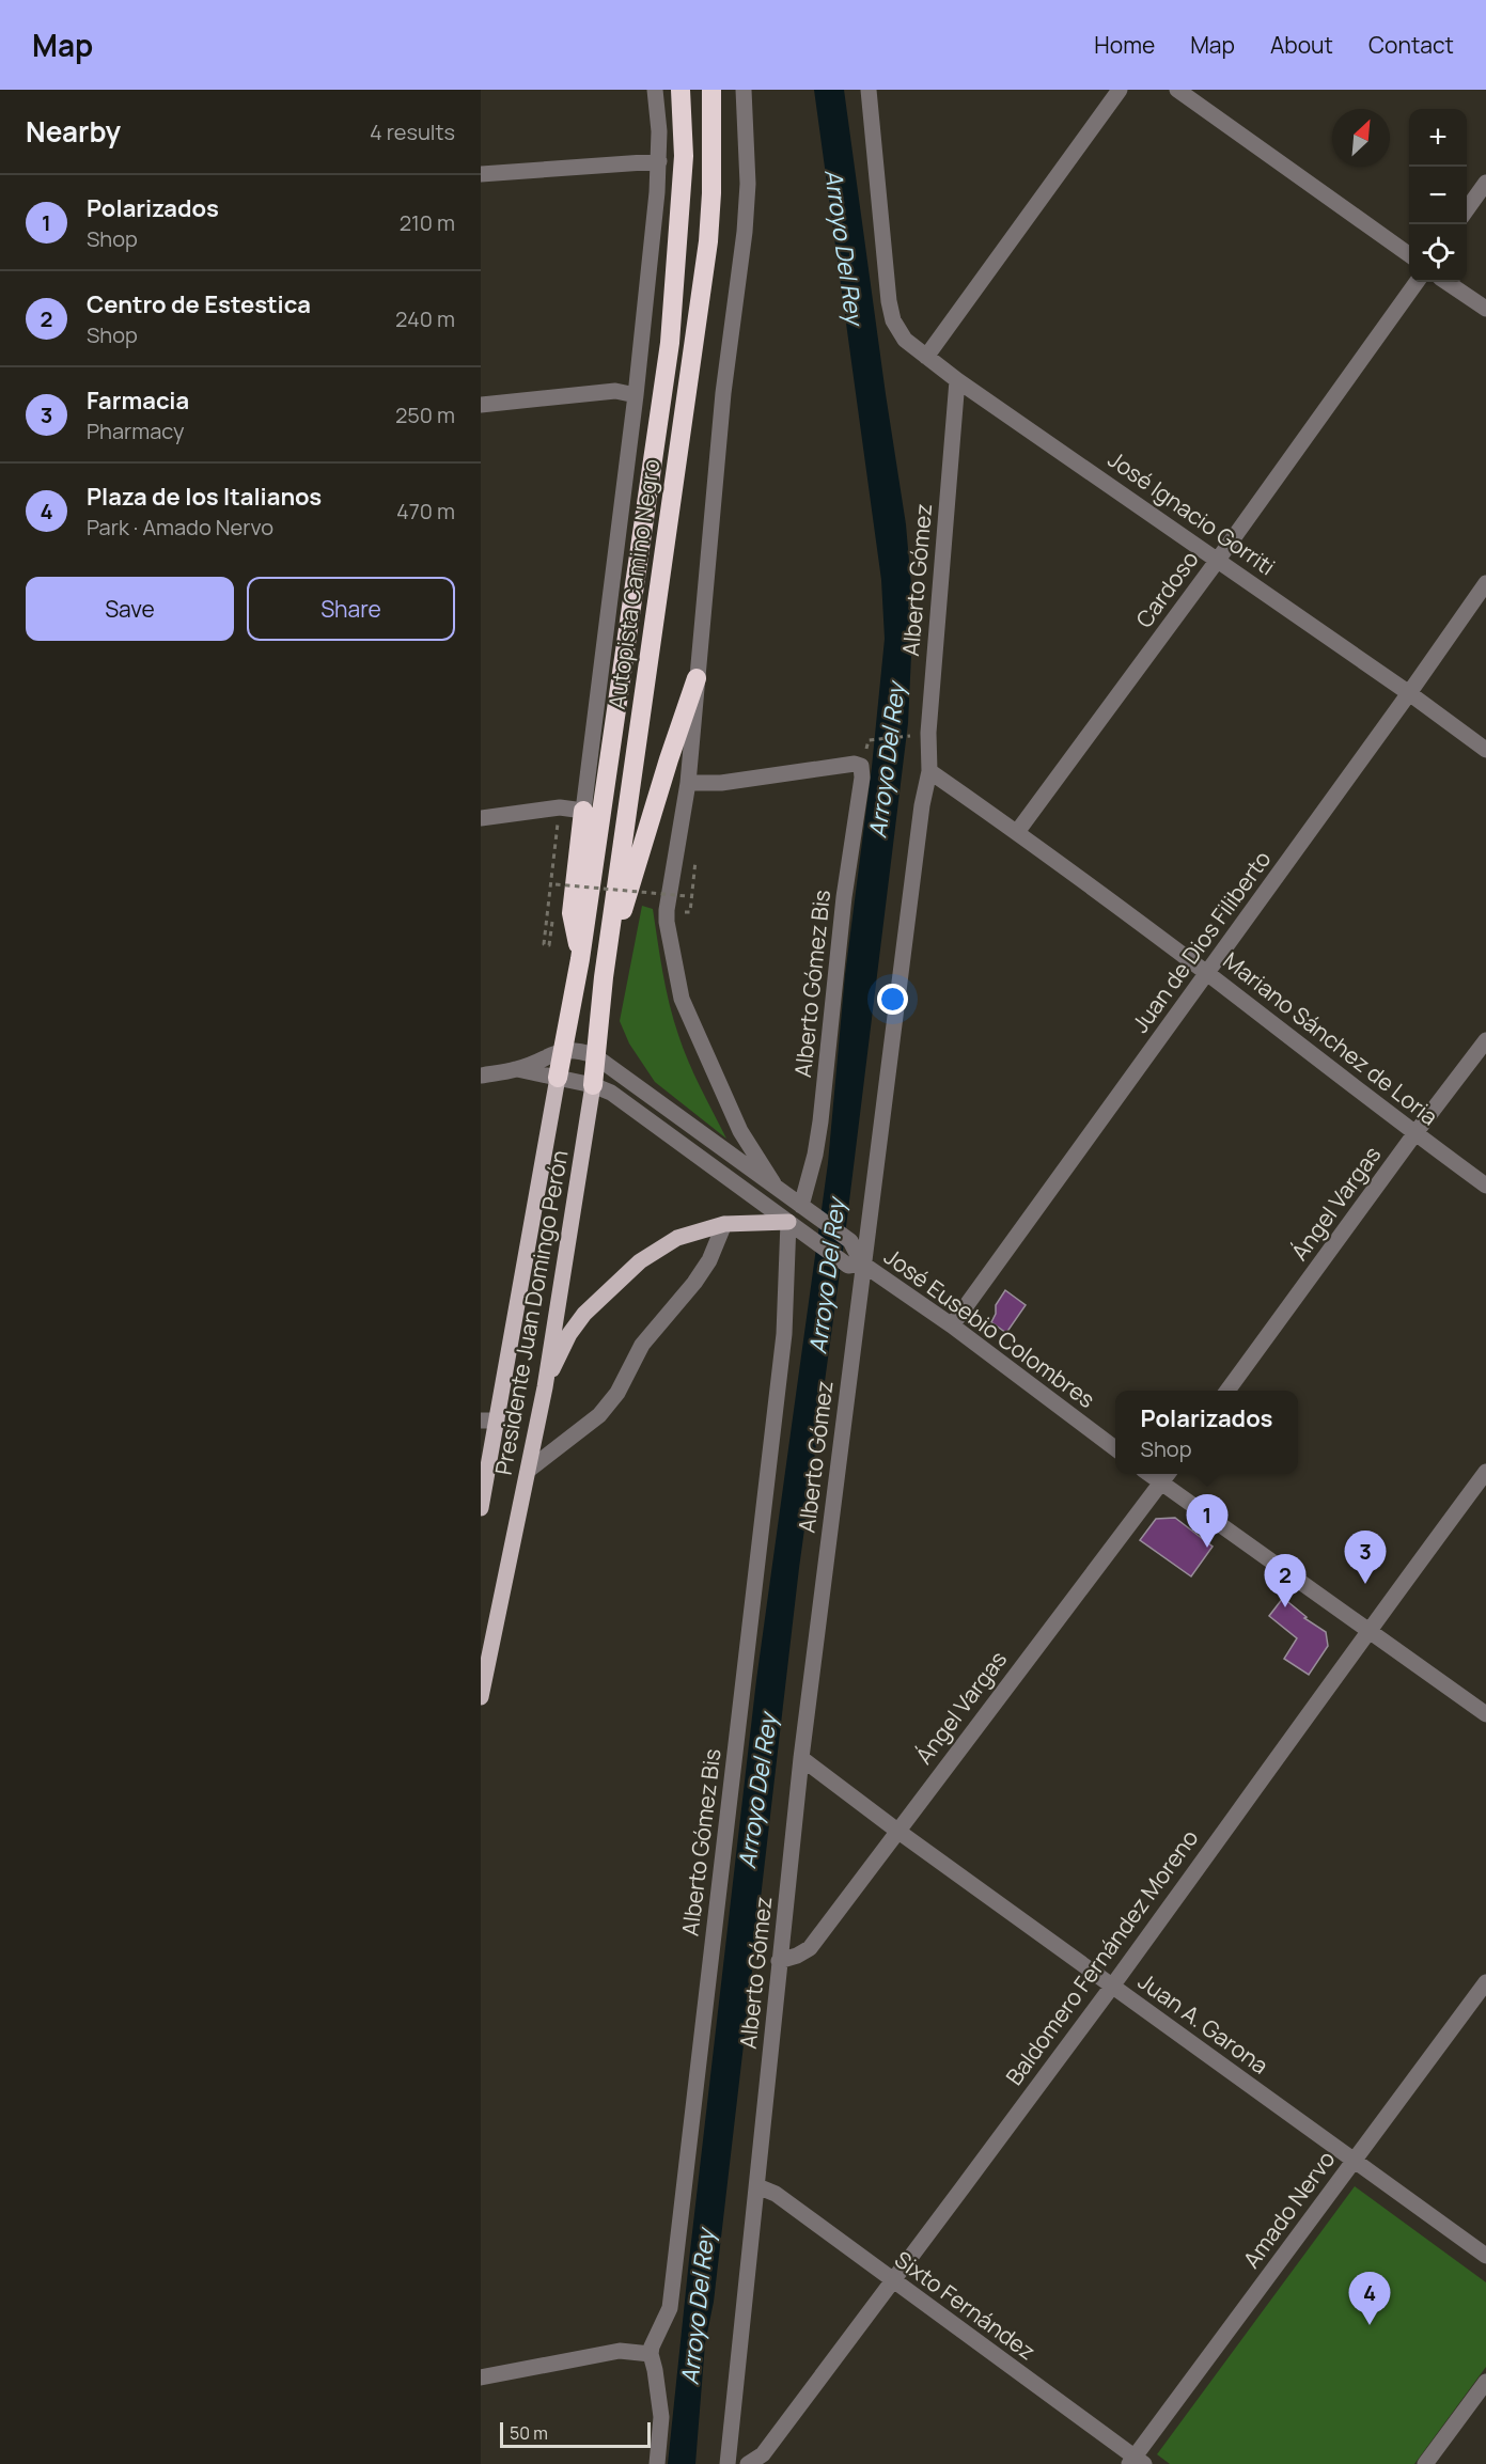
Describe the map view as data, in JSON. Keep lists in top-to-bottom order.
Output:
{
  "streets": {
    "highway": ["Autopista Camino Negro"],
    "main road": ["Presidente Juan Domingo Perón"],
    "street": [
      "José Ignacio Gorriti",
      "Alberto Gómez",
      "Cardoso",
      "Juan de Dios Filiberto",
      "Alberto Gómez Bis",
      "Mariano Sánchez de Loria",
      "Ángel Vargas",
      "José Eusebio Colombres",
      "Baldomero Fernández Moreno",
      "Juan A. Garona",
      "Amado Nervo",
      "Sixto Fernández"
    ]
  },
  "crossings": [
    ["José Ignacio Gorriti", "Alberto Gómez"],
    ["José Ignacio Gorriti", "Cardoso"],
    ["José Ignacio Gorriti", "Juan de Dios Filiberto"],
    ["Alberto Gómez", "Mariano Sánchez de Loria"],
    ["Alberto Gómez", "Ángel Vargas"],
    ["Alberto Gómez", "José Eusebio Colombres"],
    ["Alberto Gómez", "Juan A. Garona"],
    ["Alberto Gómez", "Sixto Fernández"],
    ["Autopista Camino Negro", "Presidente Juan Domingo Perón"],
    ["Autopista Camino Negro", "José Eusebio Colombres"],
    ["Cardoso", "Mariano Sánchez de Loria"],
    ["Juan de Dios Filiberto", "Mariano Sánchez de Loria"],
    ["Juan de Dios Filiberto", "José Eusebio Colombres"],
    ["Alberto Gómez Bis", "José Eusebio Colombres"],
    ["Mariano Sánchez de Loria", "Ángel Vargas"],
    ["Ángel Vargas", "Juan A. Garona"],
    ["Presidente Juan Domingo Perón", "José Eusebio Colombres"],
    ["Baldomero Fernández Moreno", "Juan A. Garona"],
    ["Baldomero Fernández Moreno", "Sixto Fernández"],
    ["Juan A. Garona", "Amado Nervo"],
    ["Amado Nervo", "Sixto Fernández"]
  ],
  "water": ["Arroyo Del Rey"],
  "scale_bar": "50 m",
  "north": "top right",
  "page": {
    "header": "Map",
    "nav": [
      "Home",
      "Map",
      "About",
      "Contact"
    ],
    "heading": ["Nearby", "4 results"],
    "map_buttons": ["+", "−"],
    "list": [
      {
        "mark": "1",
        "name": "Polarizados",
        "note": "Shop",
        "value": "210 m"
      },
      {
        "mark": "2",
        "name": "Centro de Estestica",
        "note": "Shop",
        "value": "240 m"
      },
      {
        "mark": "3",
        "name": "Farmacia",
        "note": "Pharmacy",
        "value": "250 m"
      },
      {
        "mark": "4",
        "name": "Plaza de los Italianos",
        "note": "Park · Amado Nervo",
        "value": "470 m"
      }
    ],
    "buttons": ["Save", "Share"],
    "popup": ["Polarizados", "Shop"],
    "pins": [
      "1",
      "3",
      "2",
      "4"
    ],
    "scale": "50 m"
  }
}
